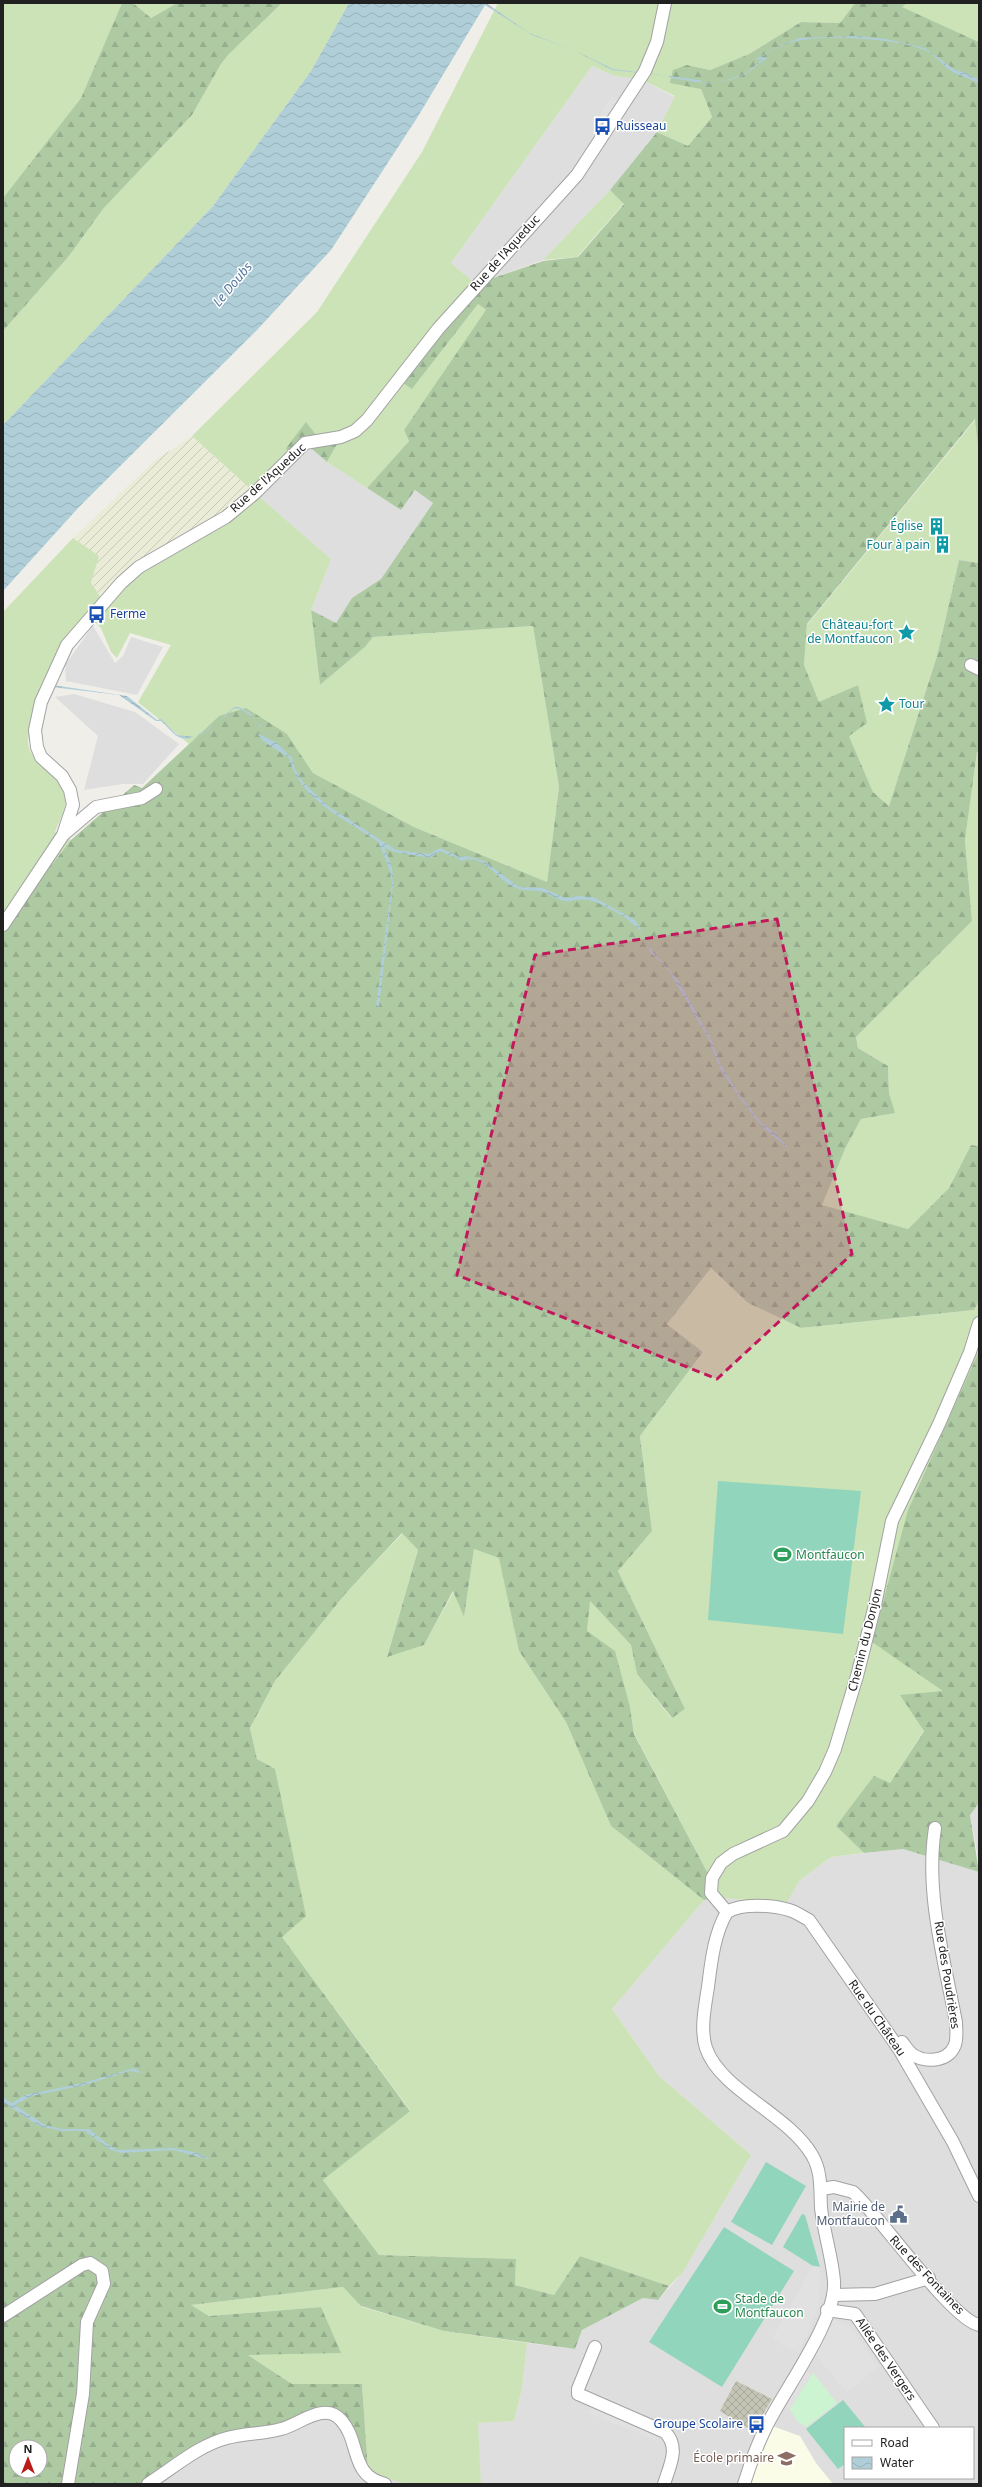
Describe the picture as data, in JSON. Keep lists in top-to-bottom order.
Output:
{
  "streets": {
    "street": [
      "Rue de l'Aqueduc",
      "Chemin du Donjon",
      "Rue des Poudrières",
      "Rue du Château",
      "Rue des Fontaines",
      "Allée des Vergers"
    ]
  },
  "crossings": [
    ["Chemin du Donjon", "Rue du Château"],
    ["Rue des Poudrières", "Rue du Château"]
  ],
  "water": ["Le Doubs"],
  "places": {
    "bus stop": ["Ruisseau", "Ferme", "Groupe Scolaire"],
    "building": ["Église", "Four à pain"],
    "place": ["Château-fort de Montfaucon", "Tour"],
    "sports": ["Montfaucon", "Stade de Montfaucon"],
    "public building": ["Mairie de Montfaucon"],
    "school or university": ["École primaire"]
  },
  "legend": ["Road", "Water"],
  "north": "top"
}
